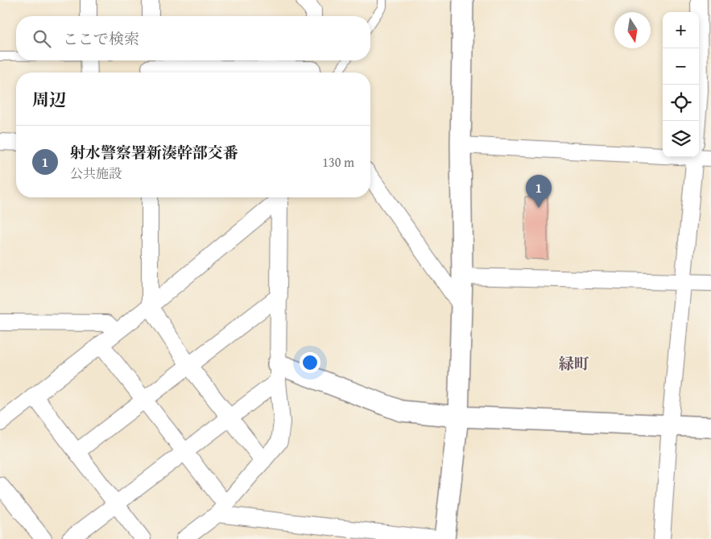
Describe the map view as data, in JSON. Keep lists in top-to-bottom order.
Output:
{
  "districts": ["緑町"],
  "north": "bottom",
  "page": {
    "map_buttons": ["+", "−"],
    "search": "ここで検索",
    "heading": "周辺",
    "list": [
      {
        "mark": "1",
        "name": "射水警察署新湊幹部交番",
        "note": "公共施設",
        "value": "130 m"
      }
    ],
    "pins": "1"
  }
}
